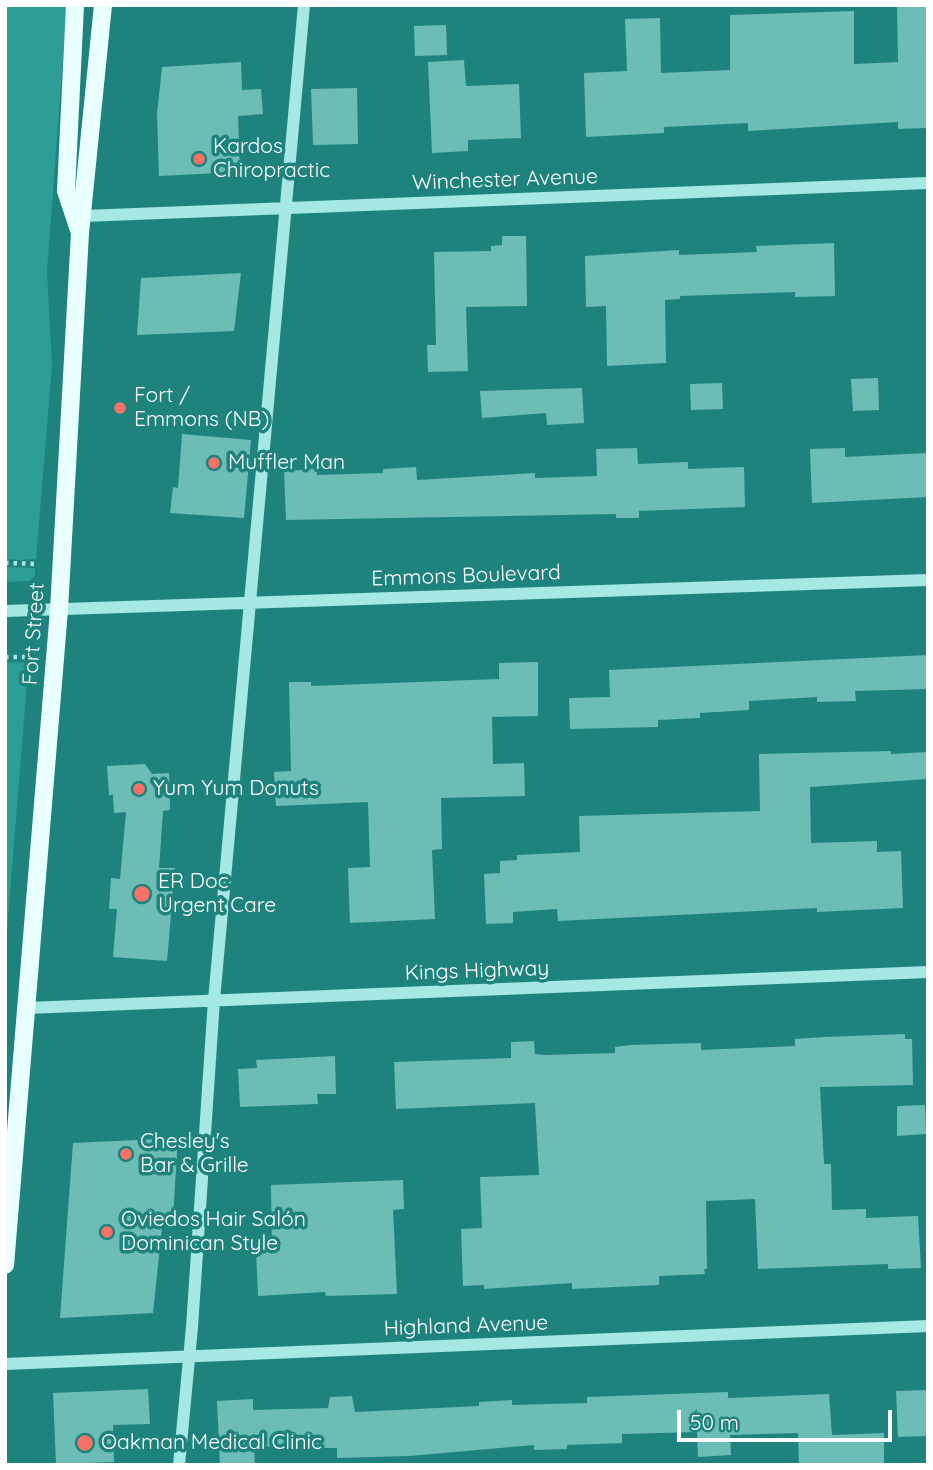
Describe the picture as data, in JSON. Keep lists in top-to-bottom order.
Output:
{
  "streets": {
    "main road": ["Fort Street"],
    "street": [
      "Winchester Avenue",
      "Emmons Boulevard",
      "Kings Highway",
      "Highland Avenue"
    ]
  },
  "crossings": [
    ["Winchester Avenue", "Fort Street"],
    ["Emmons Boulevard", "Fort Street"],
    ["Fort Street", "Kings Highway"]
  ],
  "places": [
    "Kardos Chiropractic",
    "Fort / Emmons (NB)",
    "Muffler Man",
    "Yum Yum Donuts",
    "ER Doc Urgent Care",
    "Chesley's Bar & Grille",
    "Oviedos Hair Salón Dominican Style",
    "Oakman Medical Clinic"
  ],
  "scale_bar": "50 m"
}
